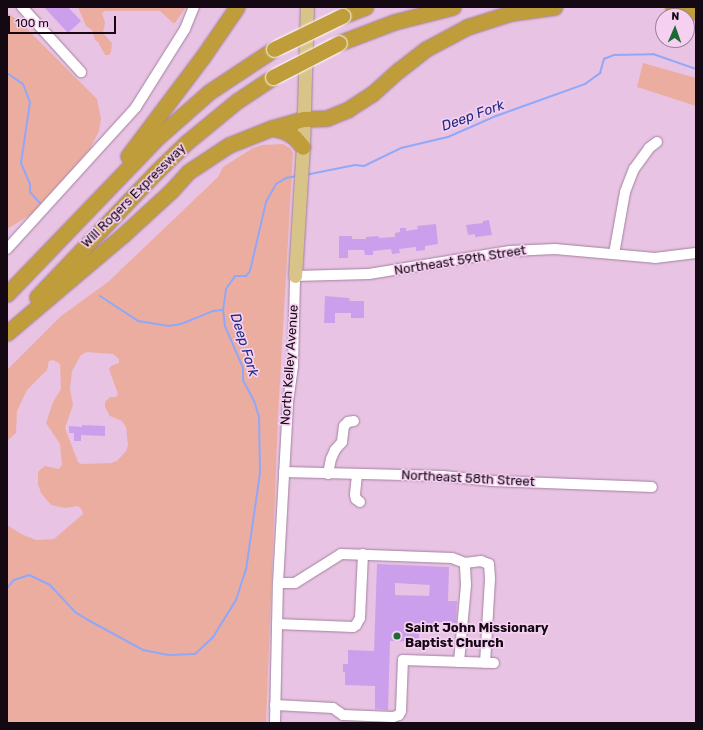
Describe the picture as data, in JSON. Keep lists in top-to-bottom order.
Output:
{
  "streets": {
    "highway": ["Will Rogers Expressway"],
    "main road": ["North Kelley Avenue"],
    "street": ["Northeast 59th Street", "Northeast 58th Street"]
  },
  "crossings": [
    ["Northeast 59th Street", "North Kelley Avenue"],
    ["North Kelley Avenue", "Northeast 58th Street"]
  ],
  "water": ["Deep Fork"],
  "places": ["Saint John Missionary Baptist Church"],
  "scale_bar": "100 m",
  "north": "top"
}
